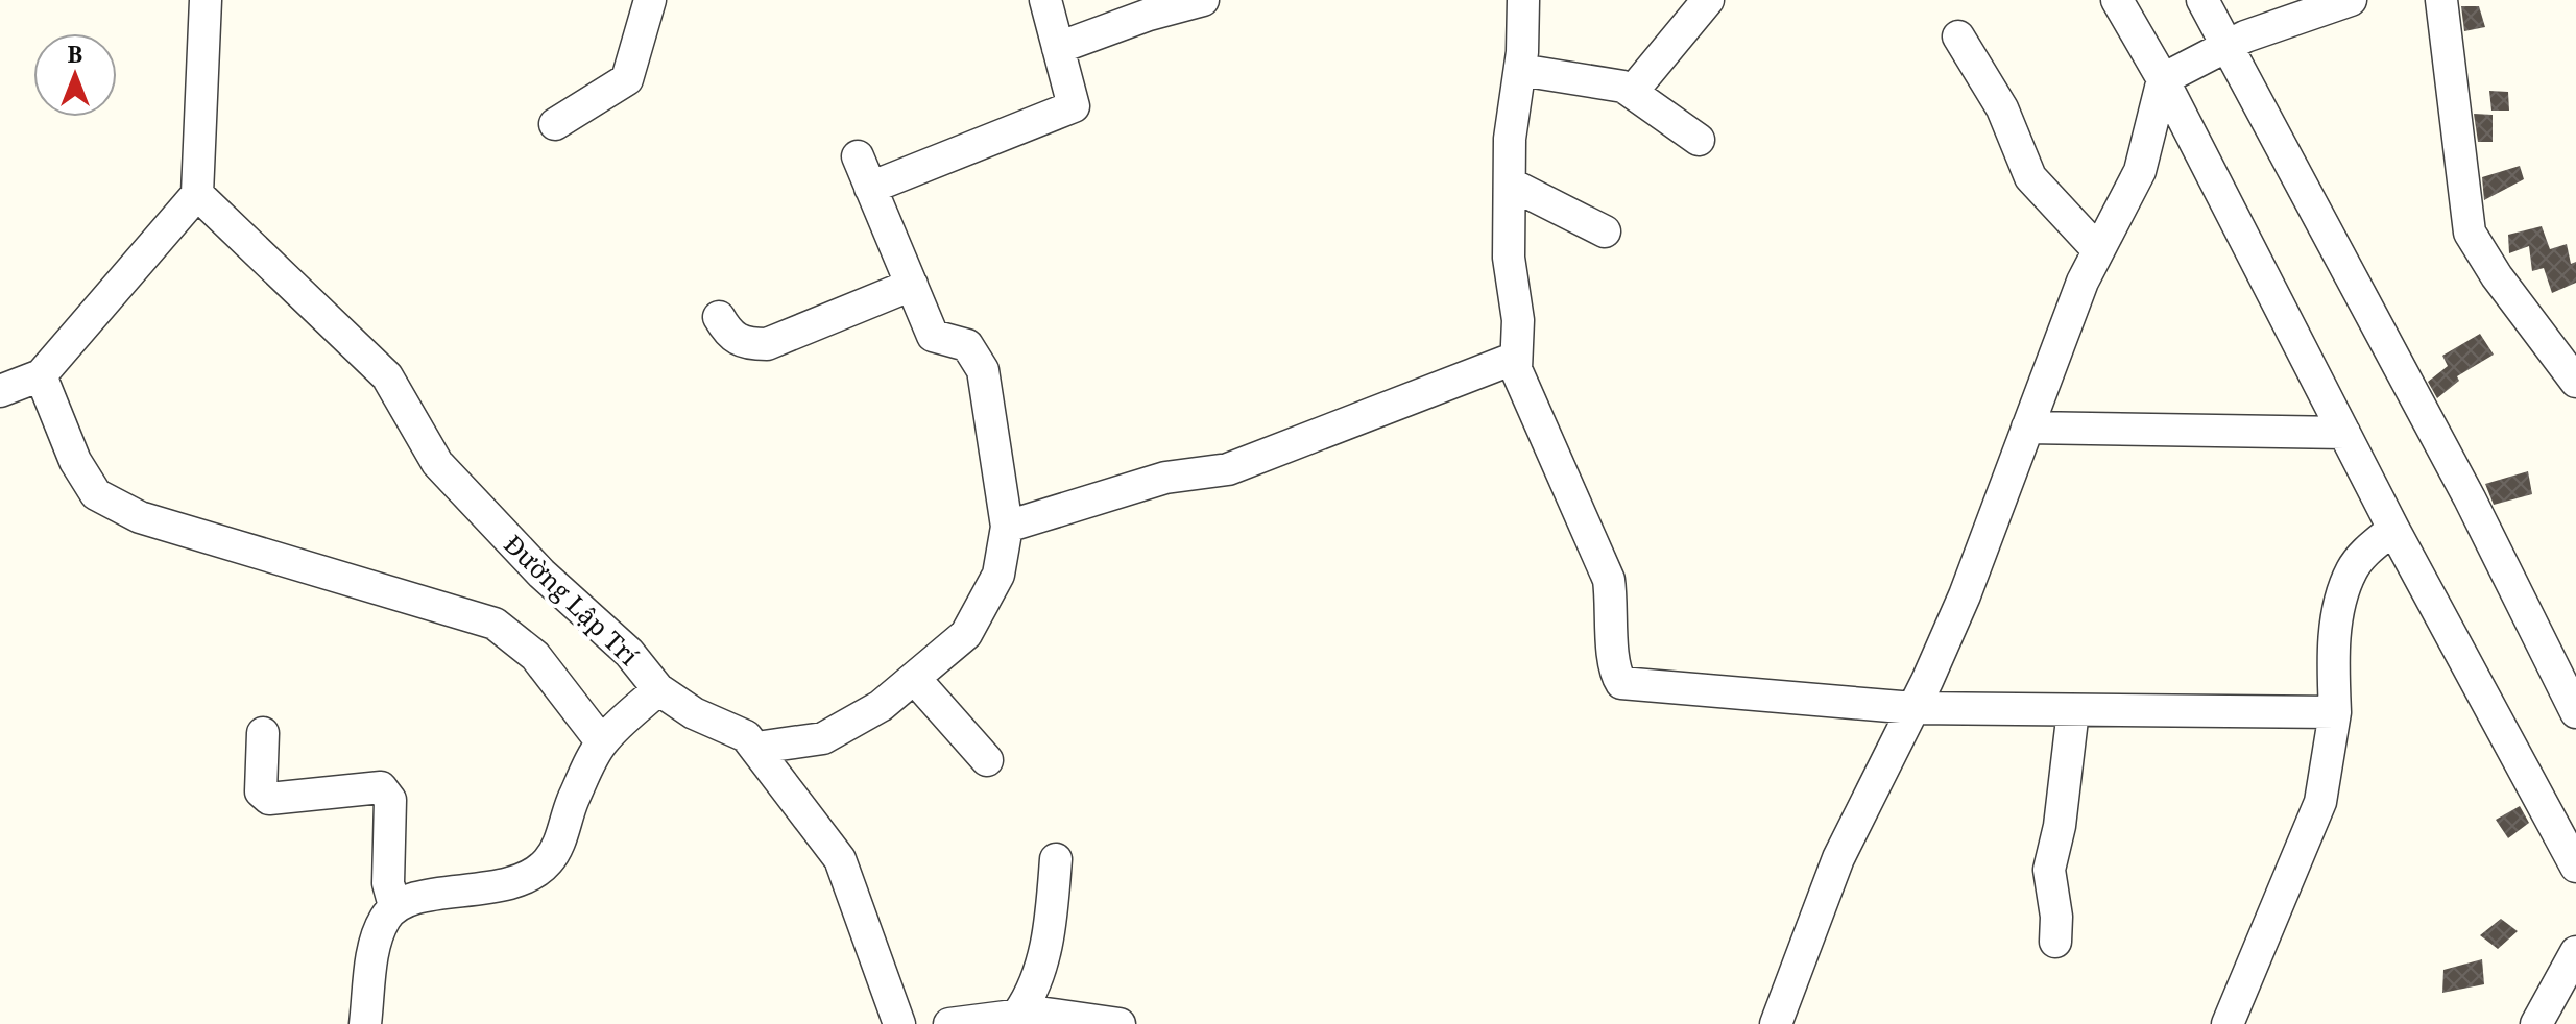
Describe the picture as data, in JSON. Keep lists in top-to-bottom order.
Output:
{
  "streets": {
    "street": ["Đường Lập Trí"]
  },
  "north": "top"
}
